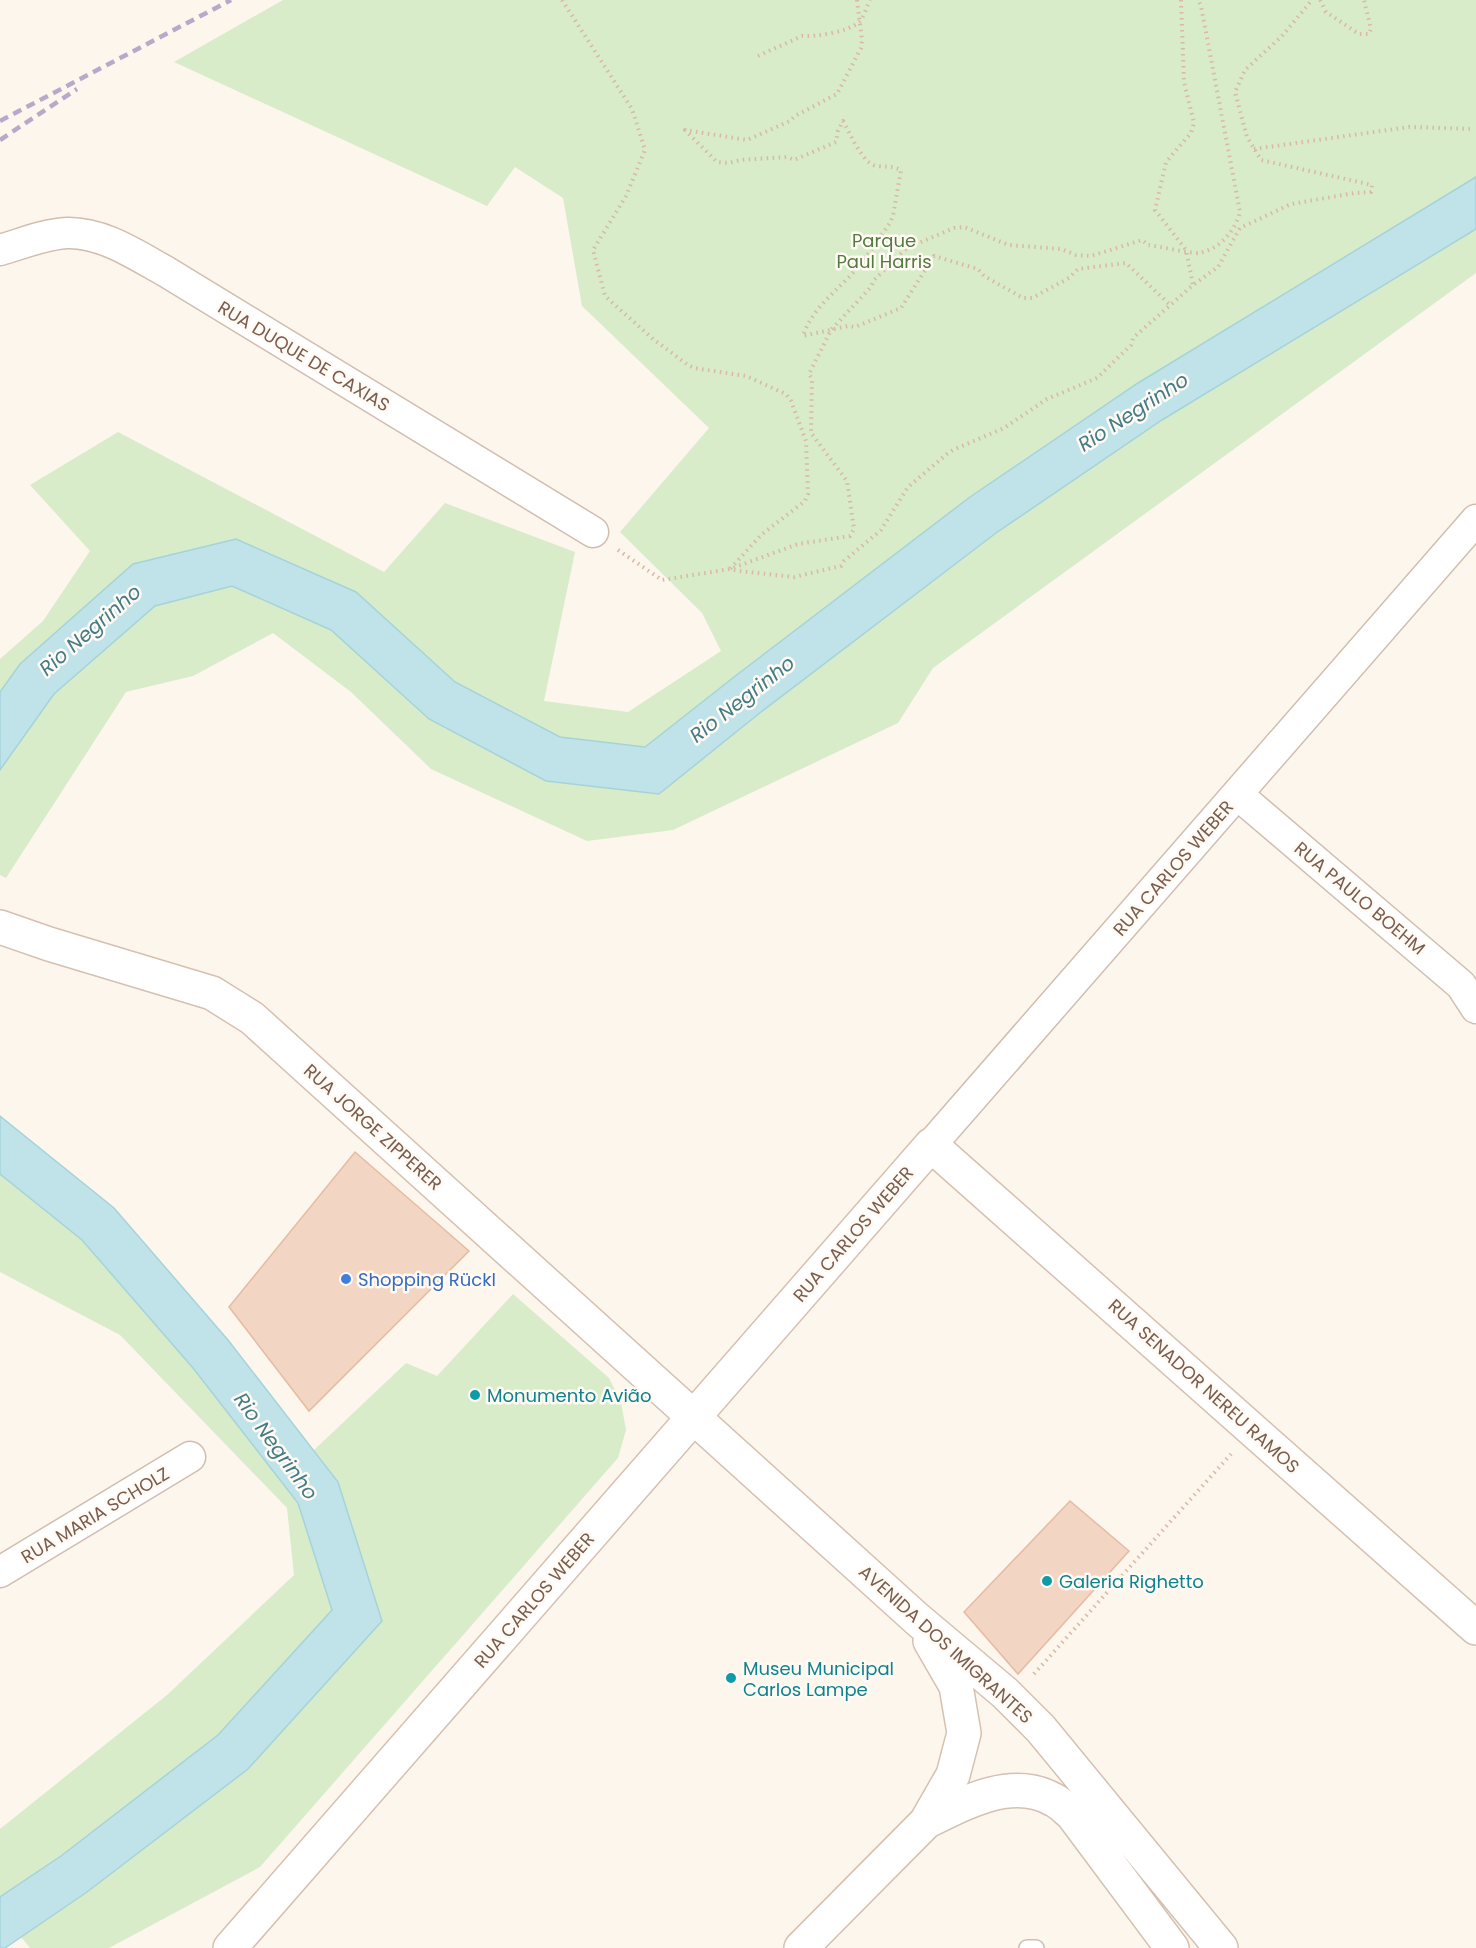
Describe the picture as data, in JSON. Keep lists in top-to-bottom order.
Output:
{
  "streets": {
    "main road": [
      "RUA CARLOS WEBER",
      "RUA JORGE ZIPPERER",
      "RUA SENADOR NEREU RAMOS",
      "AVENIDA DOS IMIGRANTES"
    ],
    "street": ["RUA DUQUE DE CAXIAS", "RUA PAULO BOEHM", "RUA MARIA SCHOLZ"]
  },
  "crossings": [
    ["RUA CARLOS WEBER", "RUA PAULO BOEHM"],
    ["RUA CARLOS WEBER", "RUA JORGE ZIPPERER"],
    ["RUA CARLOS WEBER", "RUA SENADOR NEREU RAMOS"],
    ["RUA CARLOS WEBER", "AVENIDA DOS IMIGRANTES"],
    ["RUA JORGE ZIPPERER", "AVENIDA DOS IMIGRANTES"]
  ],
  "water": ["Rio Negrinho"],
  "parks": ["Parque Paul Harris"],
  "places": [
    "Shopping Rückl",
    "Monumento Avião",
    "Galeria Righetto",
    "Museu Municipal Carlos Lampe"
  ]
}
